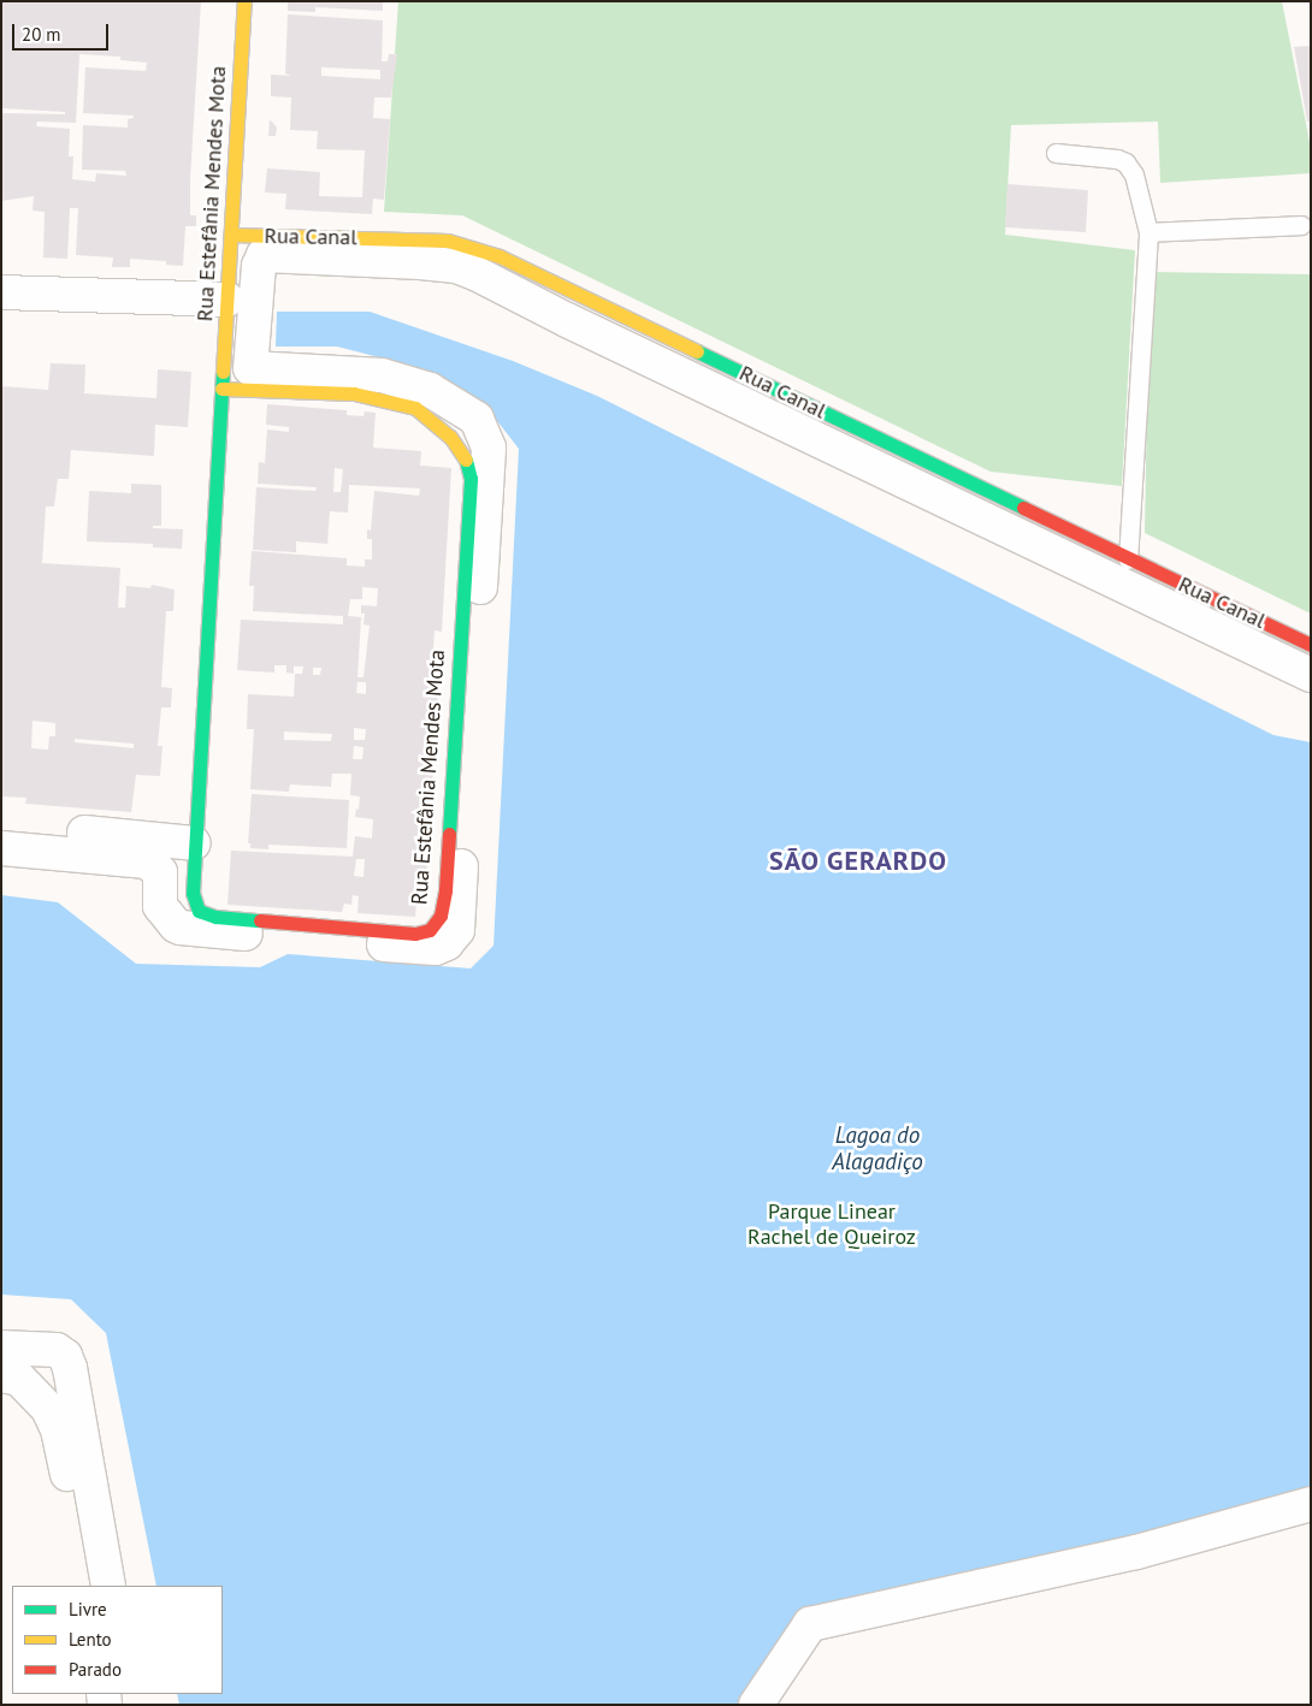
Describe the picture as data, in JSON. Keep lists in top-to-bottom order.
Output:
{
  "streets": {
    "street": ["Rua Estefânia Mendes Mota", "Rua Canal"]
  },
  "crossings": [
    ["Rua Estefânia Mendes Mota", "Rua Canal"]
  ],
  "districts": ["SÃO GERARDO"],
  "water": ["Lagoa do Alagadiço"],
  "parks": ["Parque Linear Rachel de Queiroz"],
  "legend": ["Livre", "Lento", "Parado"],
  "scale_bar": "20 m"
}
